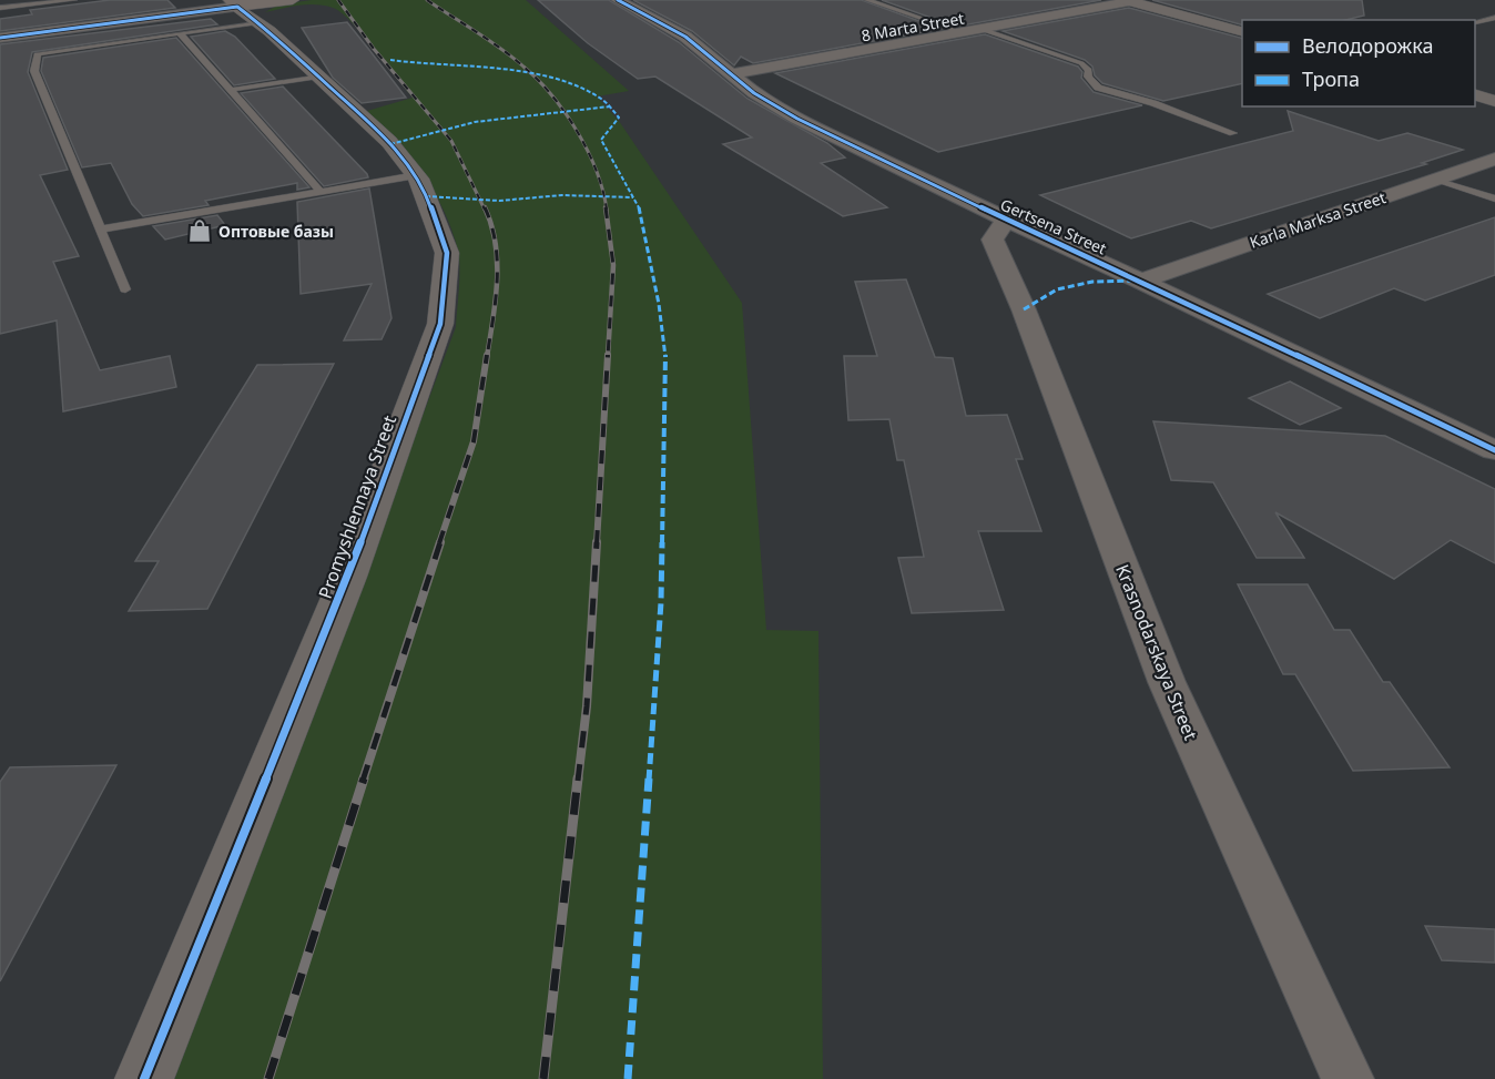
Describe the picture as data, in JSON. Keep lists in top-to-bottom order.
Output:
{
  "streets": {
    "street": [
      "8 Marta Street",
      "Karla Marksa Street",
      "Gertsena Street",
      "Promyshlennaya Street",
      "Krasnodarskaya Street"
    ]
  },
  "crossings": [
    ["8 Marta Street", "Gertsena Street"],
    ["Karla Marksa Street", "Gertsena Street"],
    ["Gertsena Street", "Krasnodarskaya Street"]
  ],
  "places": {
    "shop": ["Оптовые базы"]
  },
  "legend": ["Велодорожка", "Тропа"]
}
